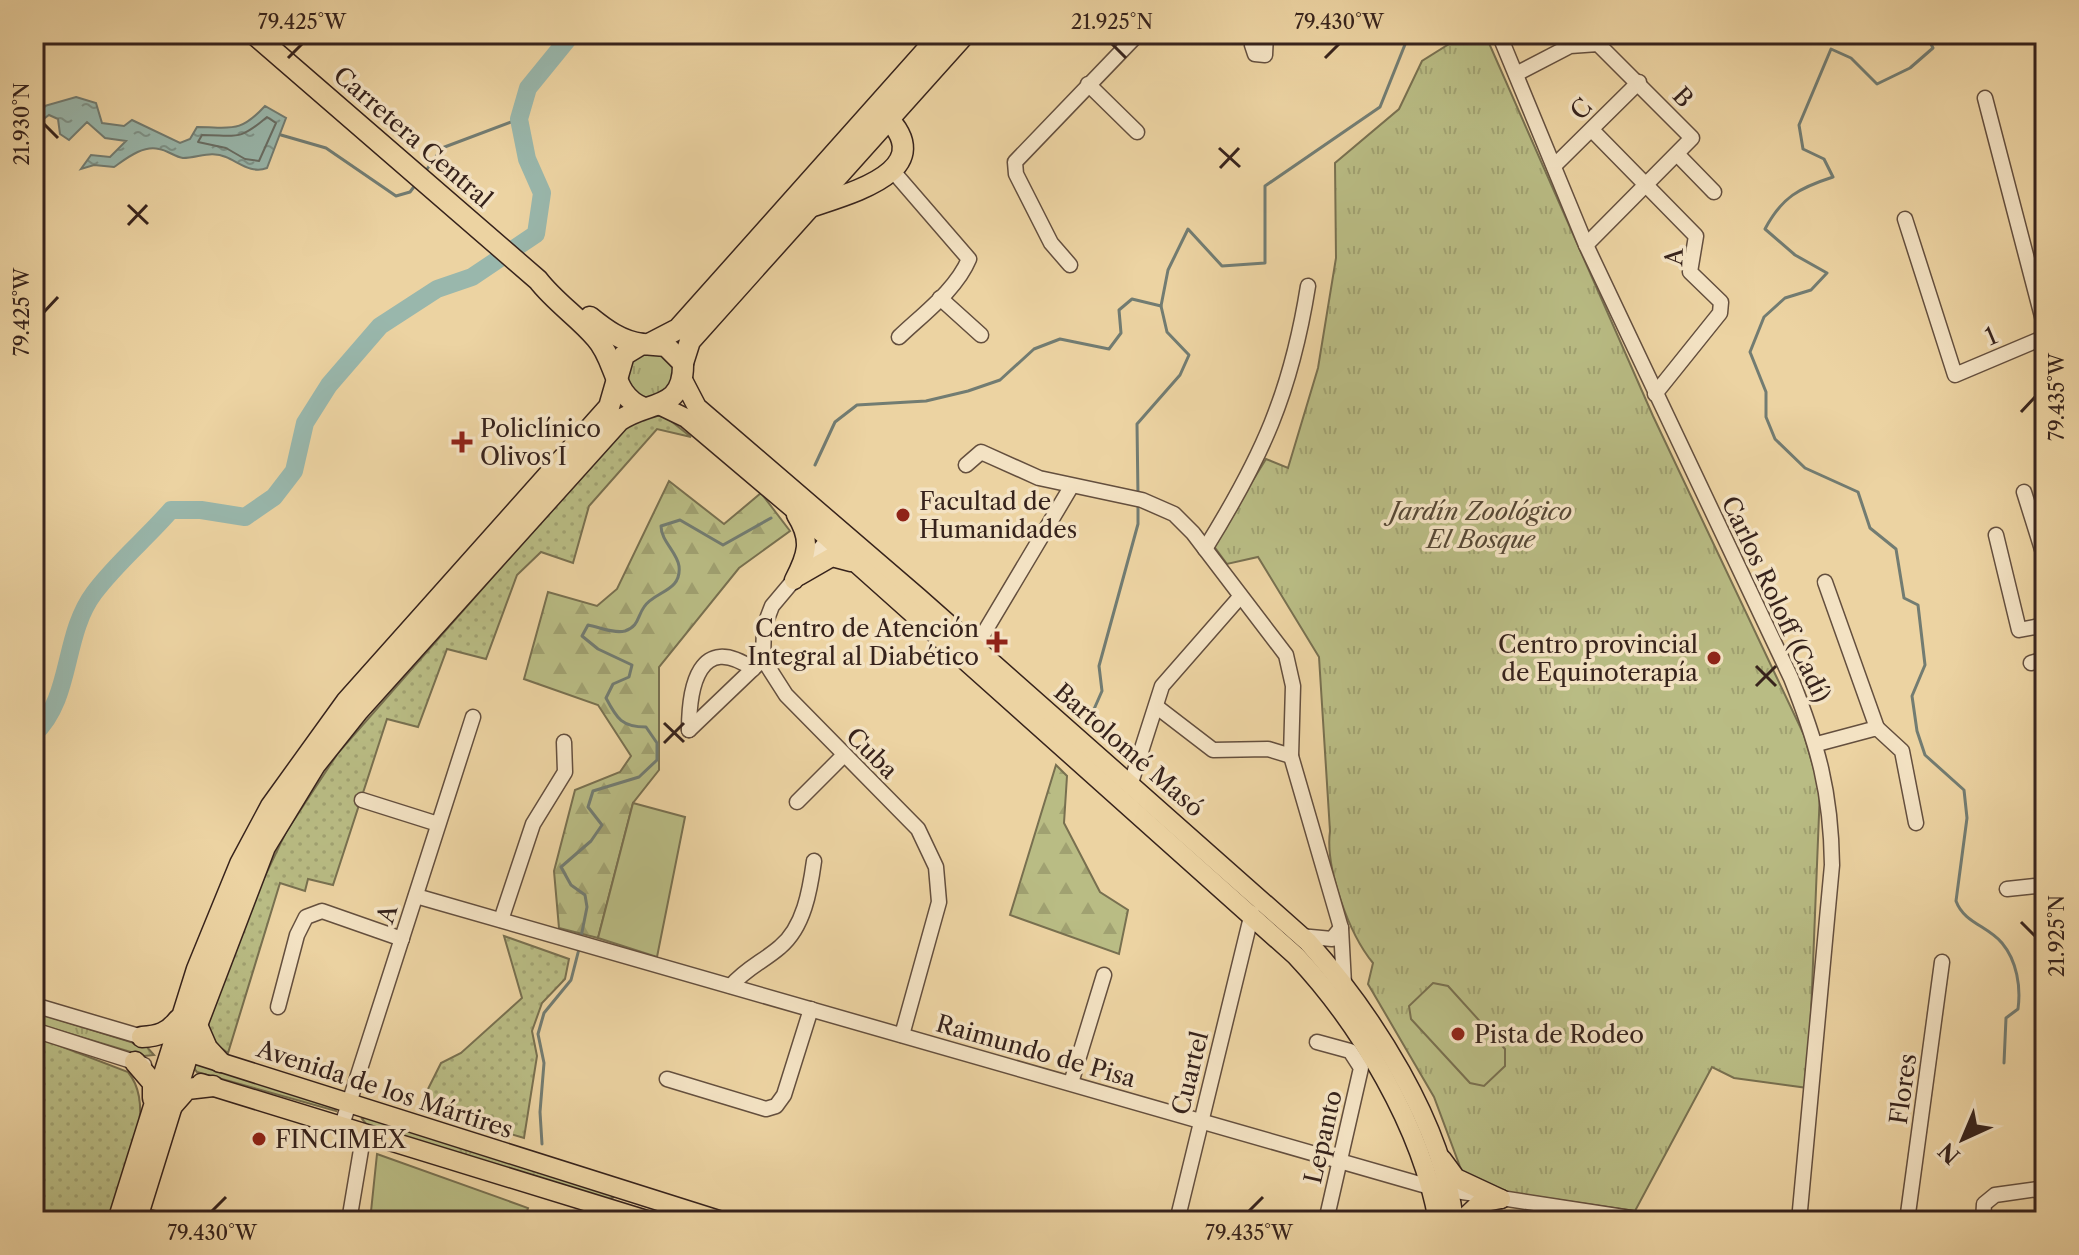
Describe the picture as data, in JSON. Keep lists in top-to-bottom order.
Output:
{
  "streets": {
    "highway": ["Carretera Central"],
    "main road": ["Bartolomé Masó", "Avenida de los Mártires"],
    "street": [
      "B",
      "C",
      "A",
      "1",
      "Carlos Roloff (Cadí)",
      "Cuba",
      "Raimundo de Pisa",
      "Cuartel",
      "Flores",
      "Lepanto"
    ]
  },
  "crossings": [
    ["B", "C"],
    ["B", "Carlos Roloff (Cadí)"],
    ["C", "A"],
    ["C", "Carlos Roloff (Cadí)"],
    ["A", "Carlos Roloff (Cadí)"],
    ["A", "Raimundo de Pisa"],
    ["A", "Avenida de los Mártires"],
    ["Bartolomé Masó", "Raimundo de Pisa"],
    ["Bartolomé Masó", "Cuartel"],
    ["Cuba", "Raimundo de Pisa"],
    ["Raimundo de Pisa", "Cuartel"],
    ["Raimundo de Pisa", "Lepanto"]
  ],
  "parks": ["Jardín Zoológico El Bosque"],
  "places": {
    "health": ["Policlínico Olivos I", "Centro de Atención Integral al Diabético"],
    "other": [
      "Facultad de Humanidades",
      "Centro provincial de Equinoterapía",
      "Pista de Rodeo",
      "FINCIMEX"
    ]
  },
  "north": "bottom left",
  "coordinates": [
    "79.425°W",
    "21.925°N",
    "79.430°W",
    "21.930°N",
    "79.435°W"
  ]
}
